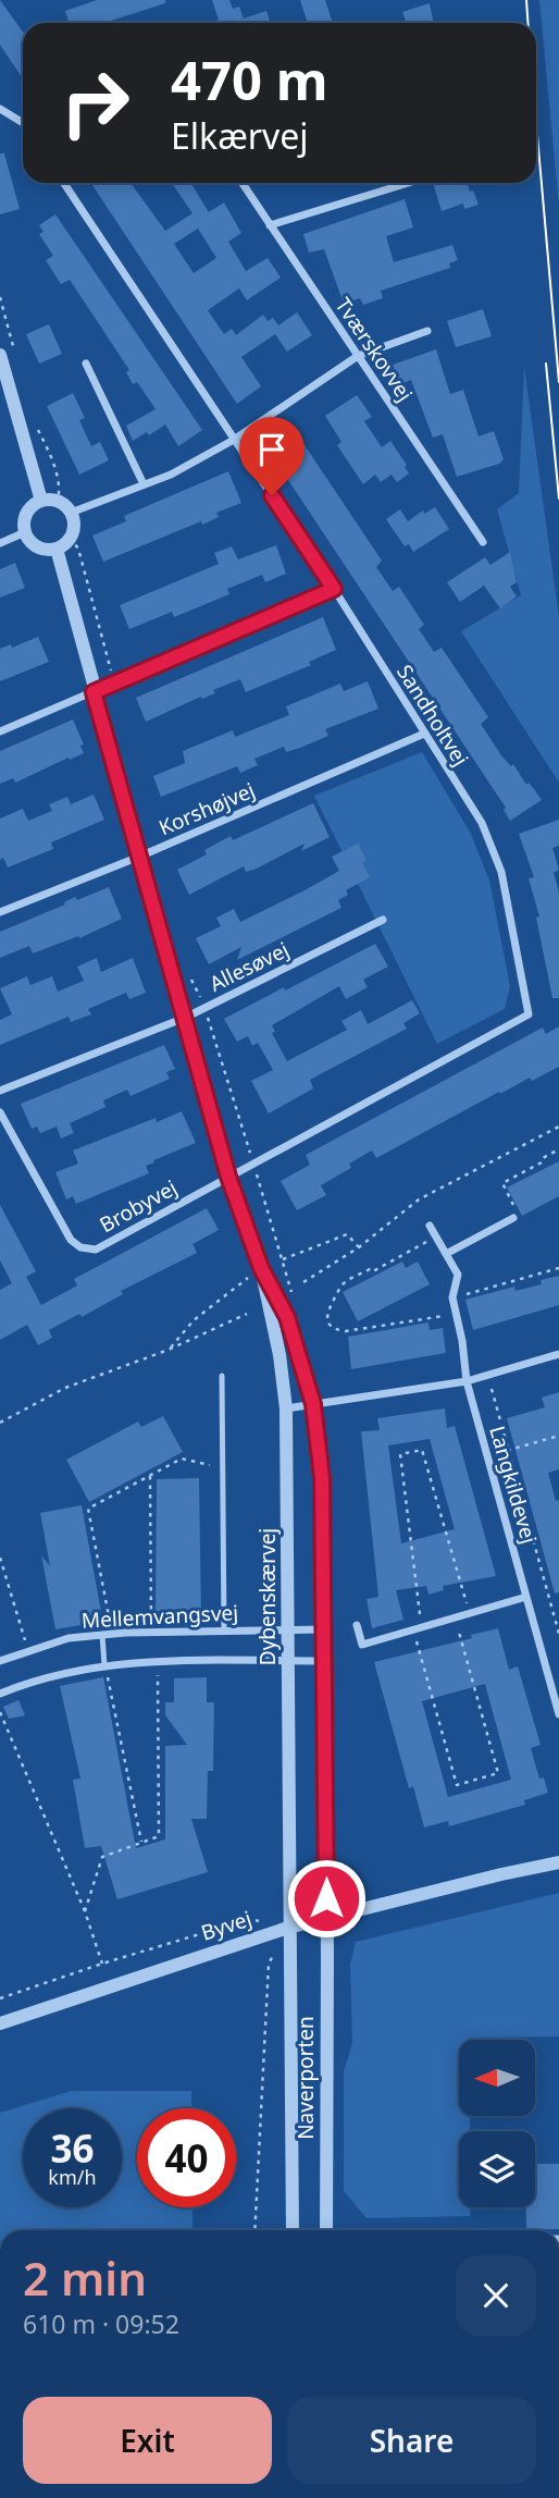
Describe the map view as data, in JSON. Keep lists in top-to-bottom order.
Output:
{
  "streets": {
    "street": [
      "Tværskovvej",
      "Sandholtvej",
      "Korshøjvej",
      "Allesøvej",
      "Brobyvej",
      "Langkildevej",
      "Dybenskærvej",
      "Mellemvangsvej",
      "Byvej",
      "Naverporten"
    ]
  },
  "crossings": [
    ["Sandholtvej", "Korshøjvej"],
    ["Sandholtvej", "Brobyvej"],
    ["Sandholtvej", "Dybenskærvej"],
    ["Korshøjvej", "Dybenskærvej"],
    ["Allesøvej", "Dybenskærvej"],
    ["Brobyvej", "Dybenskærvej"],
    ["Dybenskærvej", "Mellemvangsvej"],
    ["Dybenskærvej", "Byvej"],
    ["Dybenskærvej", "Naverporten"],
    ["Byvej", "Naverporten"]
  ],
  "north": "left",
  "page": {
    "turn": ["470 m", "Elkærvej"],
    "speed": "36 km/h",
    "limit": "40",
    "heading": ["2 min", "610 m · 09:52"],
    "buttons": ["Exit", "Share"]
  }
}
